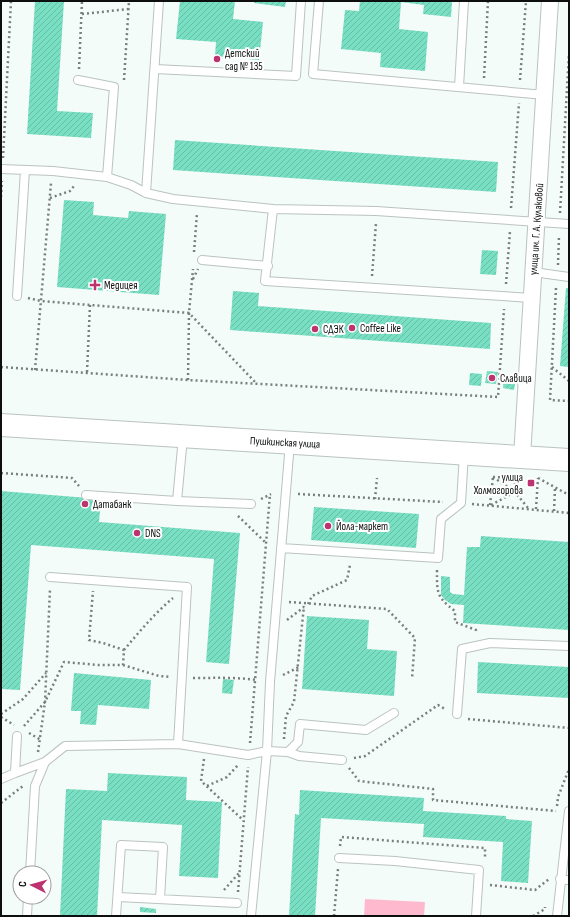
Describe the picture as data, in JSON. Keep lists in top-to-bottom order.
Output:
{
  "streets": {
    "main road": ["Пушкинская улица"],
    "street": ["улица им. Г. А. Кулаковой"]
  },
  "crossings": [
    ["улица им. Г. А. Кулаковой", "Пушкинская улица"]
  ],
  "places": {
    "other": [
      "Детский сад № 135",
      "Coffee Like",
      "СДЭК",
      "Славица",
      "Датабанк",
      "Йола-маркет",
      "DNS"
    ],
    "health": ["Медицея"],
    "transit": ["улица Холмогорова"]
  },
  "north": "left"
}
